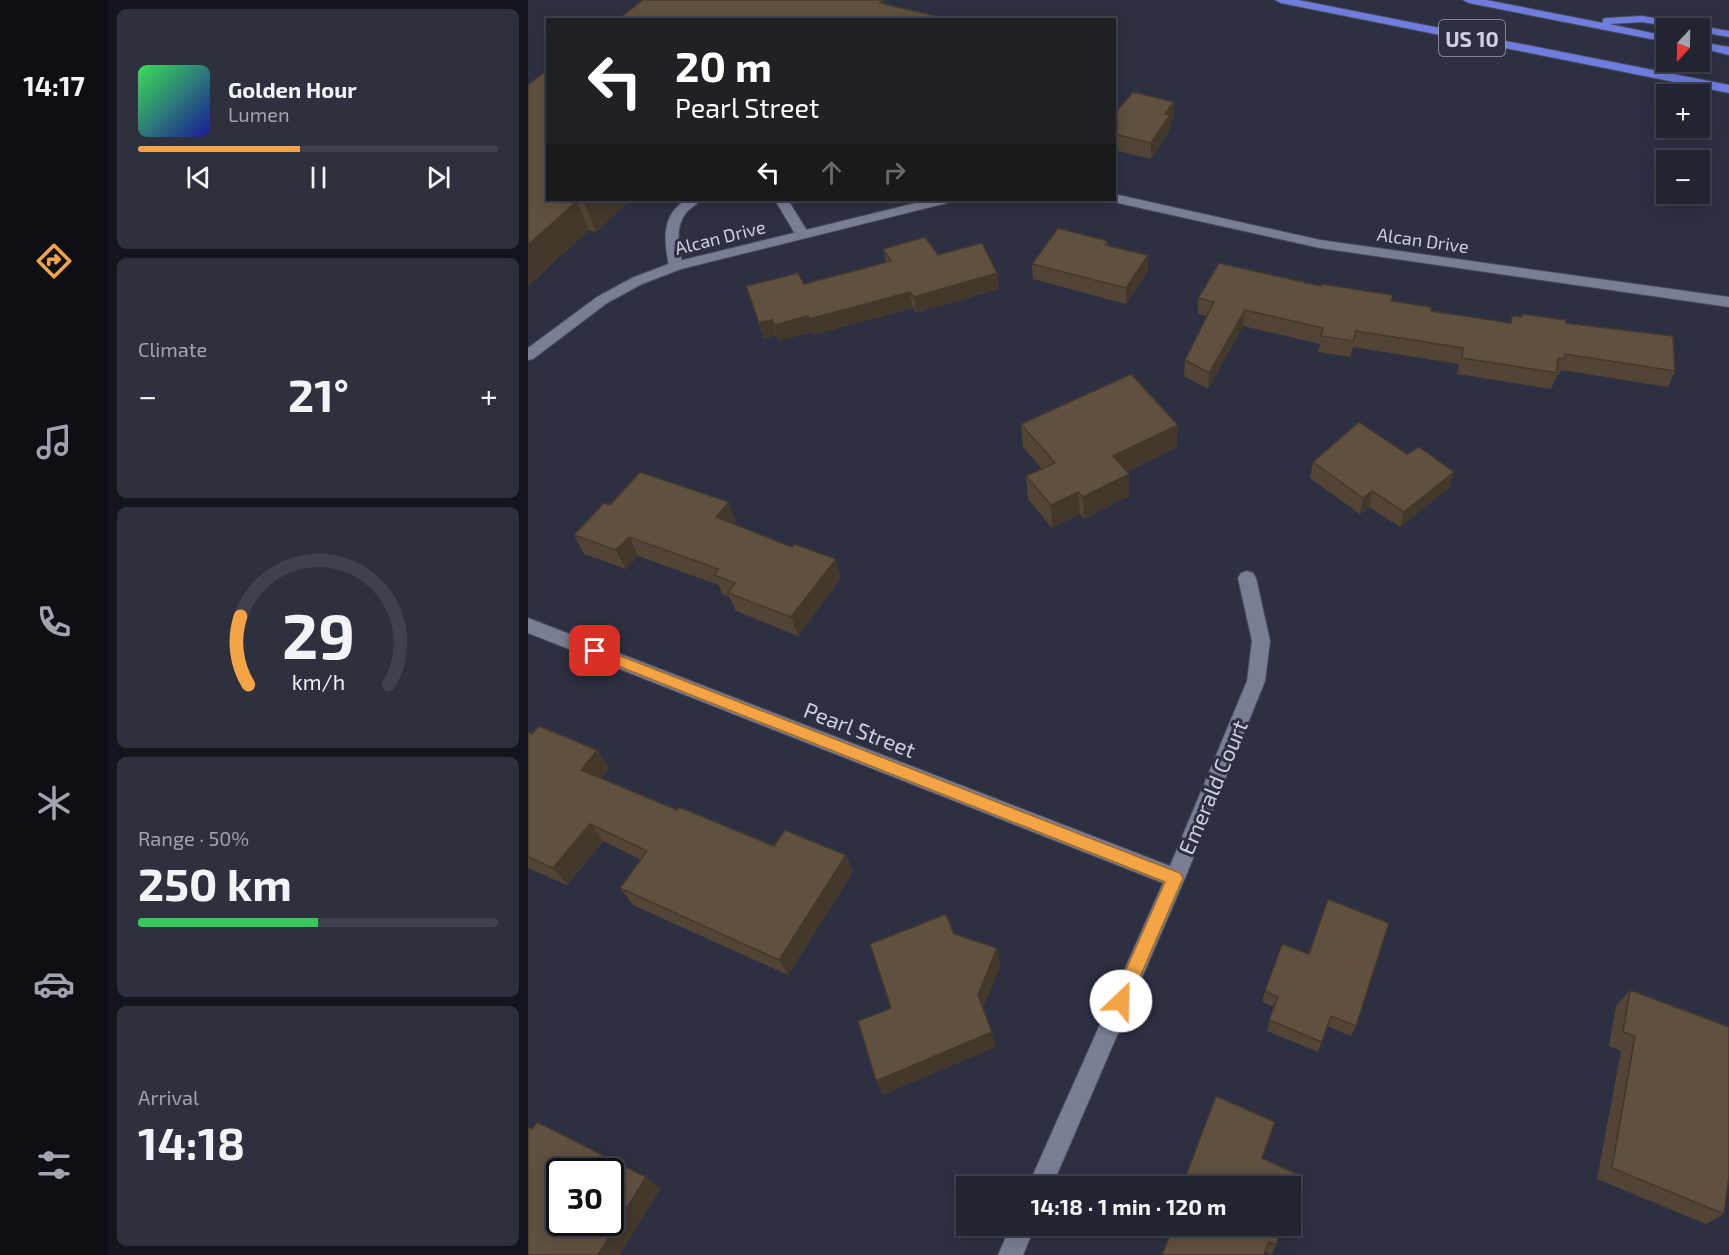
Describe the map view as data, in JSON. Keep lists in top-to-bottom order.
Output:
{
  "streets": {
    "highway": ["US 10"],
    "street": ["Alcan Drive", "Pearl Street", "Emerald Court"]
  },
  "crossings": [
    ["Pearl Street", "Emerald Court"]
  ],
  "north": "bottom",
  "page": {
    "tabs": "14:17",
    "map_buttons": ["+", "−"],
    "turn": ["20 m", "Pearl Street"],
    "song": ["Golden Hour", "Lumen"],
    "tile": [
      "Climate",
      ["Range · 50%", "250 km"],
      ["Arrival", "14:18"]
    ],
    "heat": ["−", "21°", "+"],
    "limit": "30",
    "trip": "14:18 · 1 min · 120 m",
    "gauge": ["29", "km/h"]
  }
}
